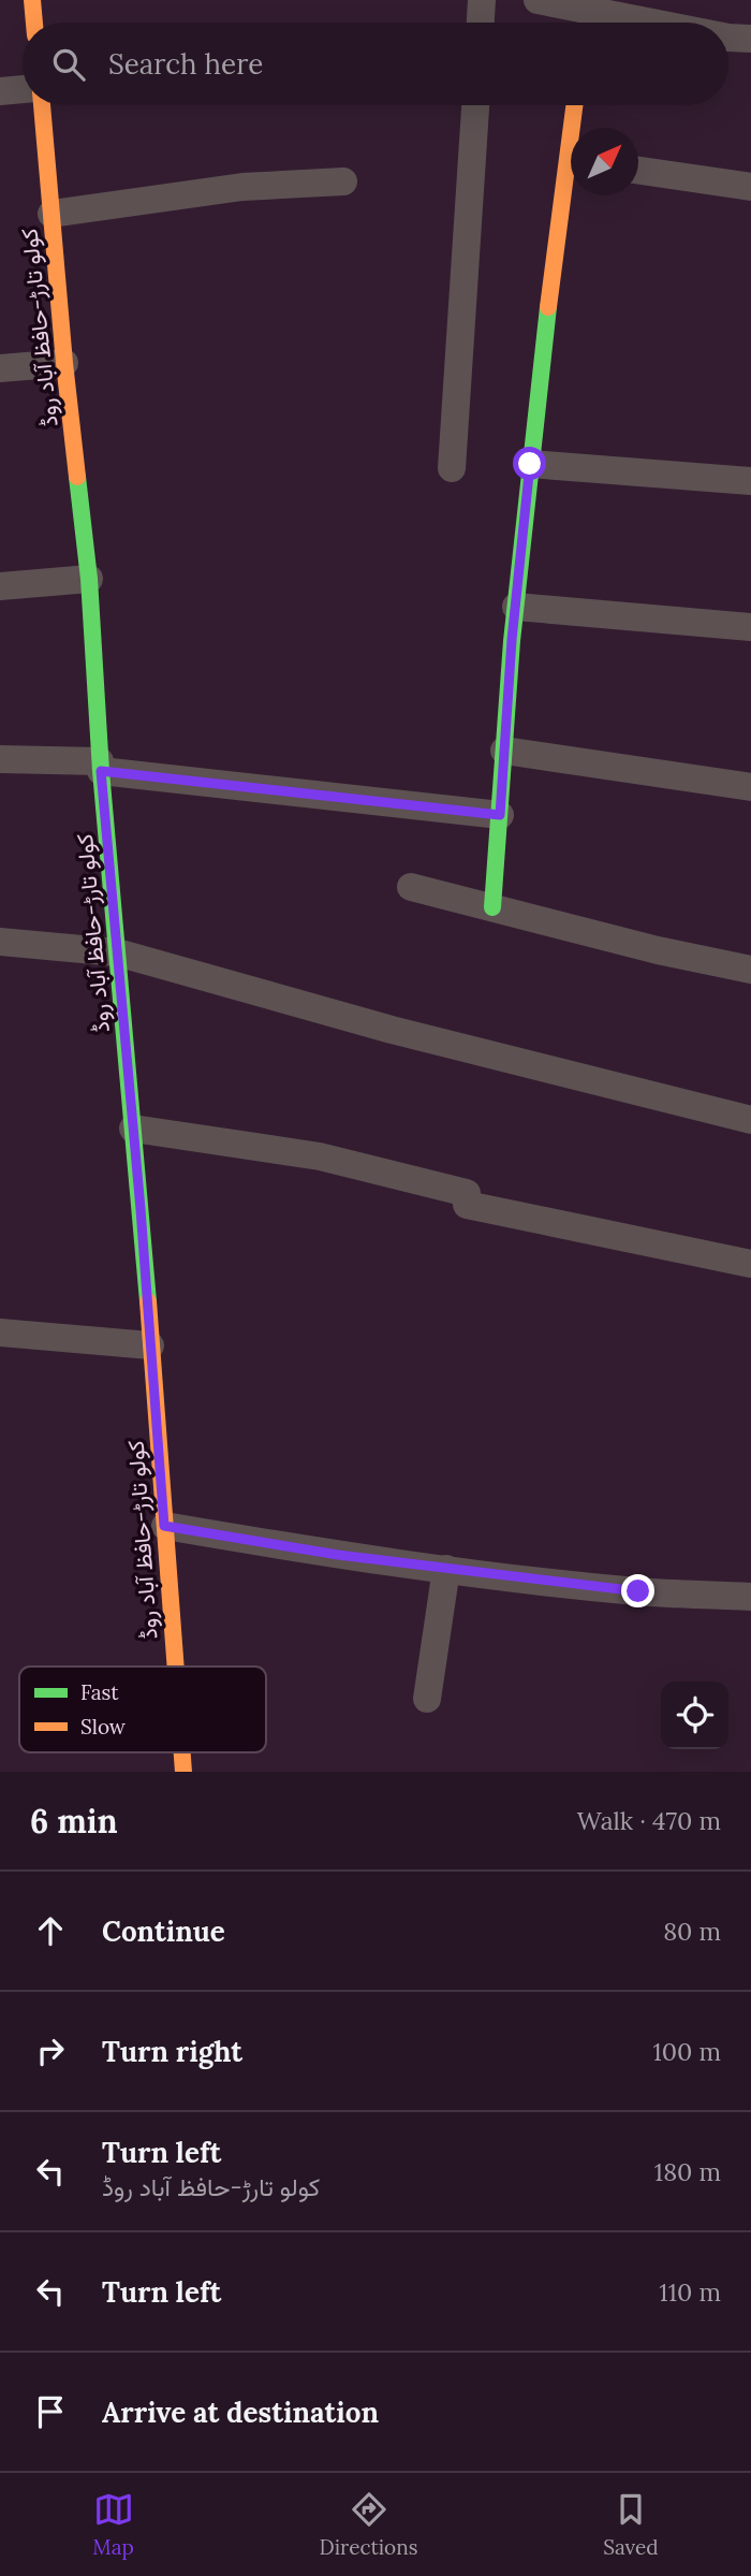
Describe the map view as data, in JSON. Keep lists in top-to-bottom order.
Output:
{
  "streets": {
    "main road": ["کولو تارڑ-حافظ آباد روڈ"]
  },
  "legend": ["Fast", "Slow"],
  "north": "top right",
  "page": {
    "search": "Search here",
    "heading": ["6 min", "Walk · 470 m"],
    "list": [
      ["Continue", "80 m"],
      ["Turn right", "100 m"],
      ["Turn left", "کولو تارڑ-حافظ آباد روڈ", "180 m"],
      ["Turn left", "110 m"],
      "Arrive at destination"
    ],
    "nav": ["Map", "Directions", "Saved"]
  }
}
